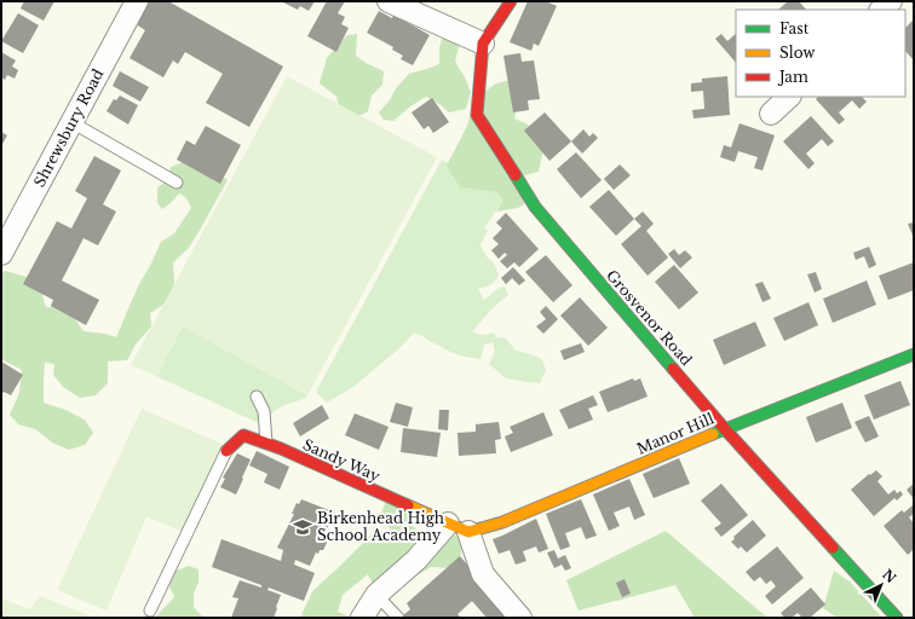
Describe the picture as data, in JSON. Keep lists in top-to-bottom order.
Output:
{
  "streets": {
    "street": [
      "Shrewsbury Road",
      "Grosvenor Road",
      "Manor Hill",
      "Sandy Way"
    ]
  },
  "crossings": [
    ["Grosvenor Road", "Manor Hill"]
  ],
  "places": {
    "school or university": ["Birkenhead High School Academy"]
  },
  "legend": ["Fast", "Slow", "Jam"],
  "north": "top right"
}
